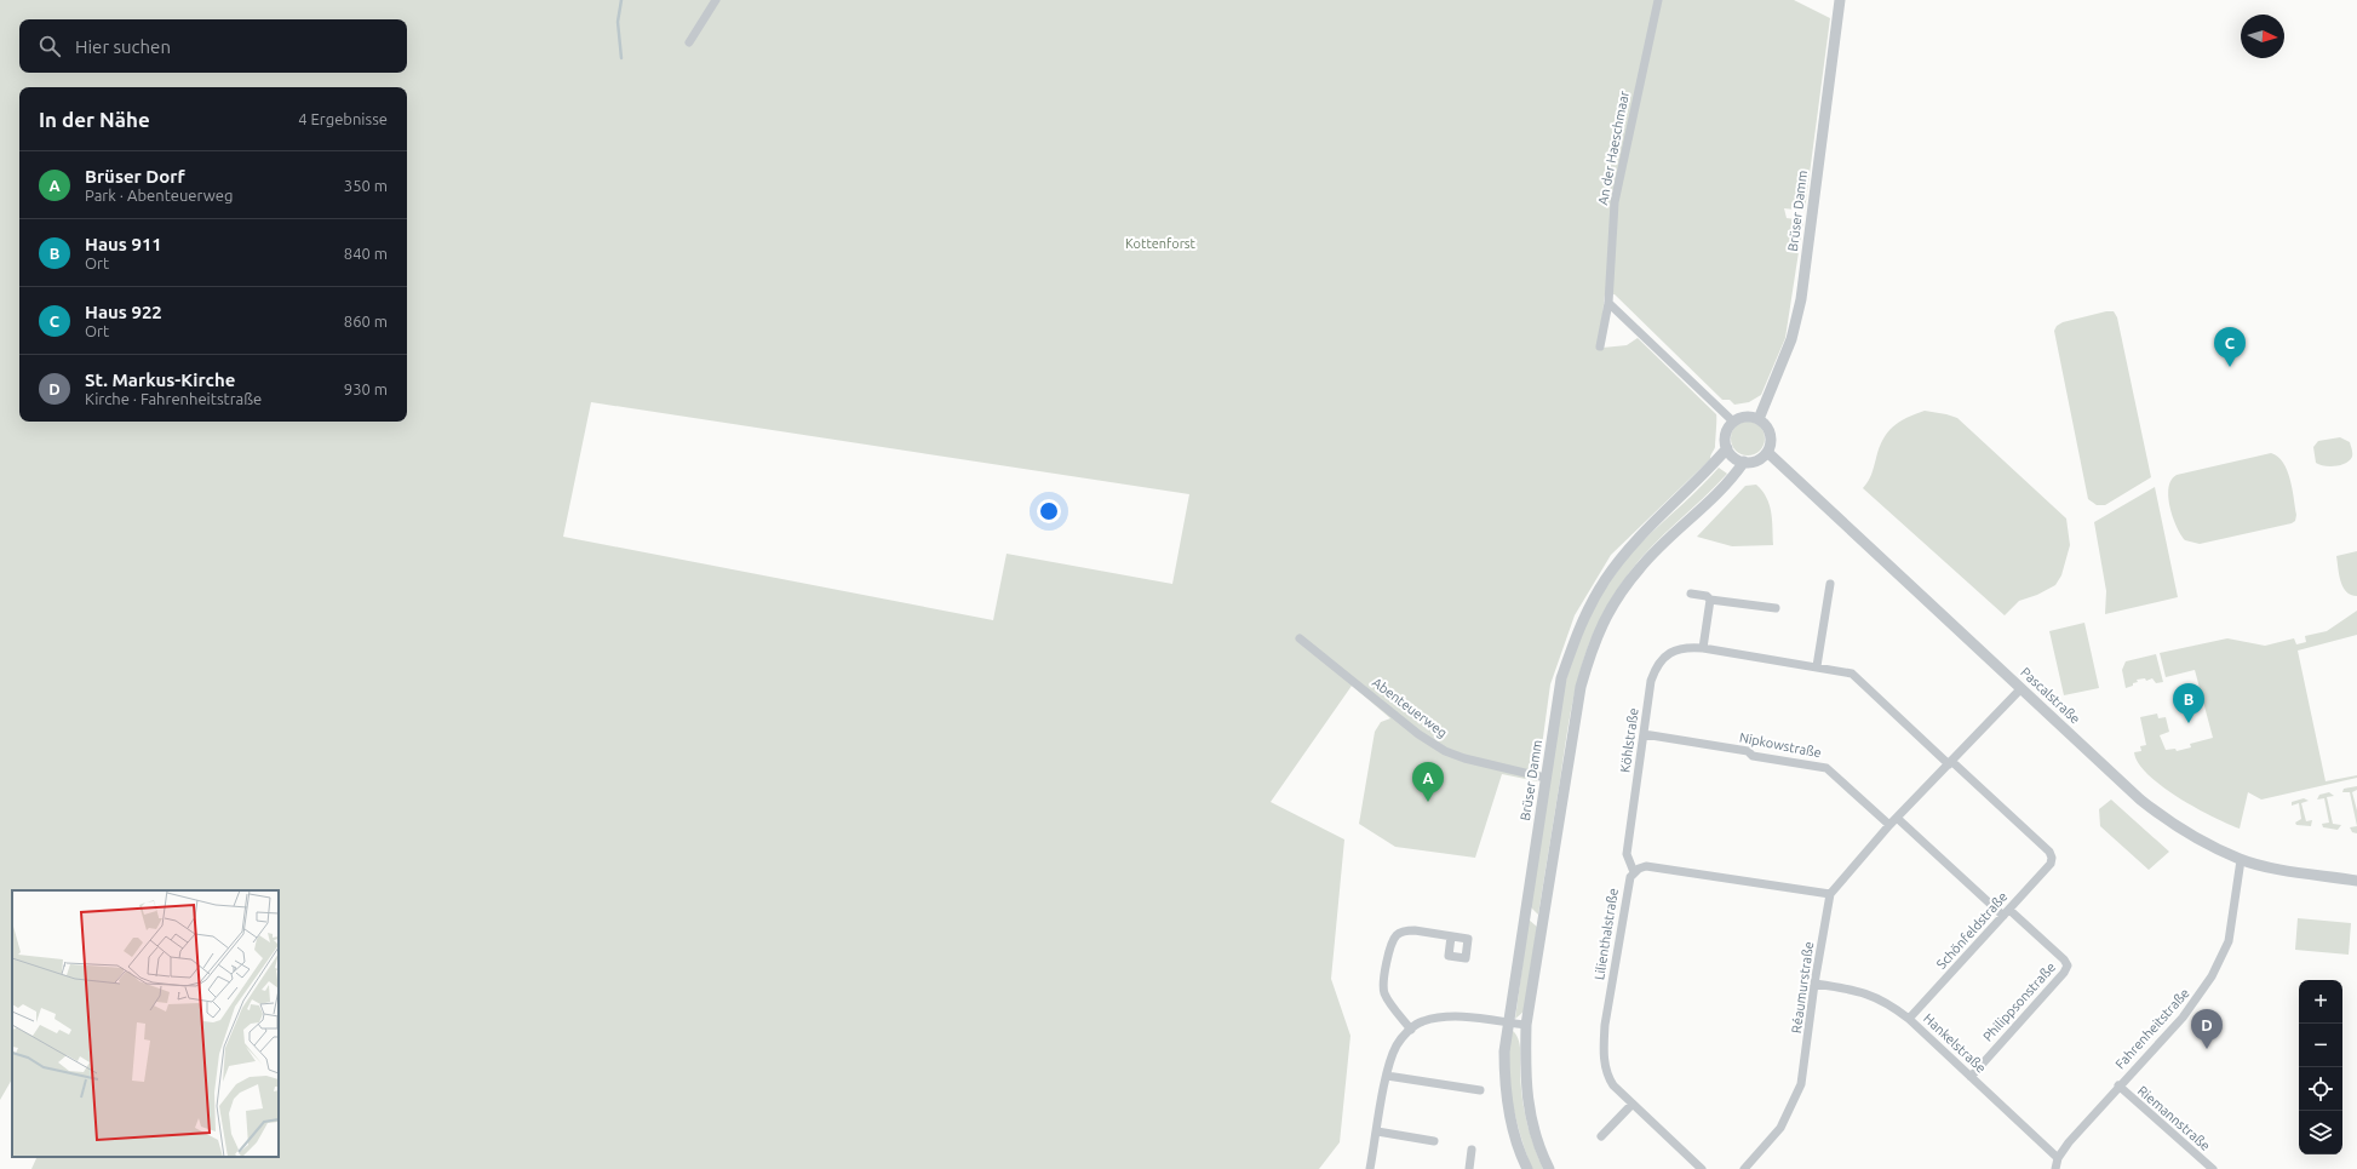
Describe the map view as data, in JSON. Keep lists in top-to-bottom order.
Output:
{
  "streets": {
    "street": [
      "An der Haeschmaar",
      "Brüser Damm",
      "Pascalstraße",
      "Abenteuerweg",
      "Köhlstraße",
      "Nipkowstraße",
      "Schönfeldstraße",
      "Lilienthalstraße",
      "Réaumurstraße",
      "Philippsonstraße",
      "Fahrenheitstraße",
      "Hankelstraße",
      "Riemannstraße"
    ]
  },
  "crossings": [
    ["Brüser Damm", "Pascalstraße"],
    ["Brüser Damm", "Abenteuerweg"],
    ["Pascalstraße", "Fahrenheitstraße"],
    ["Köhlstraße", "Nipkowstraße"],
    ["Köhlstraße", "Schönfeldstraße"],
    ["Köhlstraße", "Lilienthalstraße"],
    ["Schönfeldstraße", "Philippsonstraße"],
    ["Schönfeldstraße", "Hankelstraße"],
    ["Réaumurstraße", "Hankelstraße"],
    ["Philippsonstraße", "Hankelstraße"],
    ["Fahrenheitstraße", "Hankelstraße"],
    ["Fahrenheitstraße", "Riemannstraße"]
  ],
  "parks": ["Kottenforst"],
  "north": "right",
  "page": {
    "search": "Hier suchen",
    "heading": ["In der Nähe", "4 Ergebnisse"],
    "list": [
      {
        "mark": "A",
        "name": "Brüser Dorf",
        "note": "Park · Abenteuerweg",
        "value": "350 m"
      },
      {
        "mark": "B",
        "name": "Haus 911",
        "note": "Ort",
        "value": "840 m"
      },
      {
        "mark": "C",
        "name": "Haus 922",
        "note": "Ort",
        "value": "860 m"
      },
      {
        "mark": "D",
        "name": "St. Markus-Kirche",
        "note": "Kirche · Fahrenheitstraße",
        "value": "930 m"
      }
    ],
    "pins": [
      "C",
      "B",
      "A",
      "D"
    ],
    "map_buttons": ["+", "−"]
  }
}
